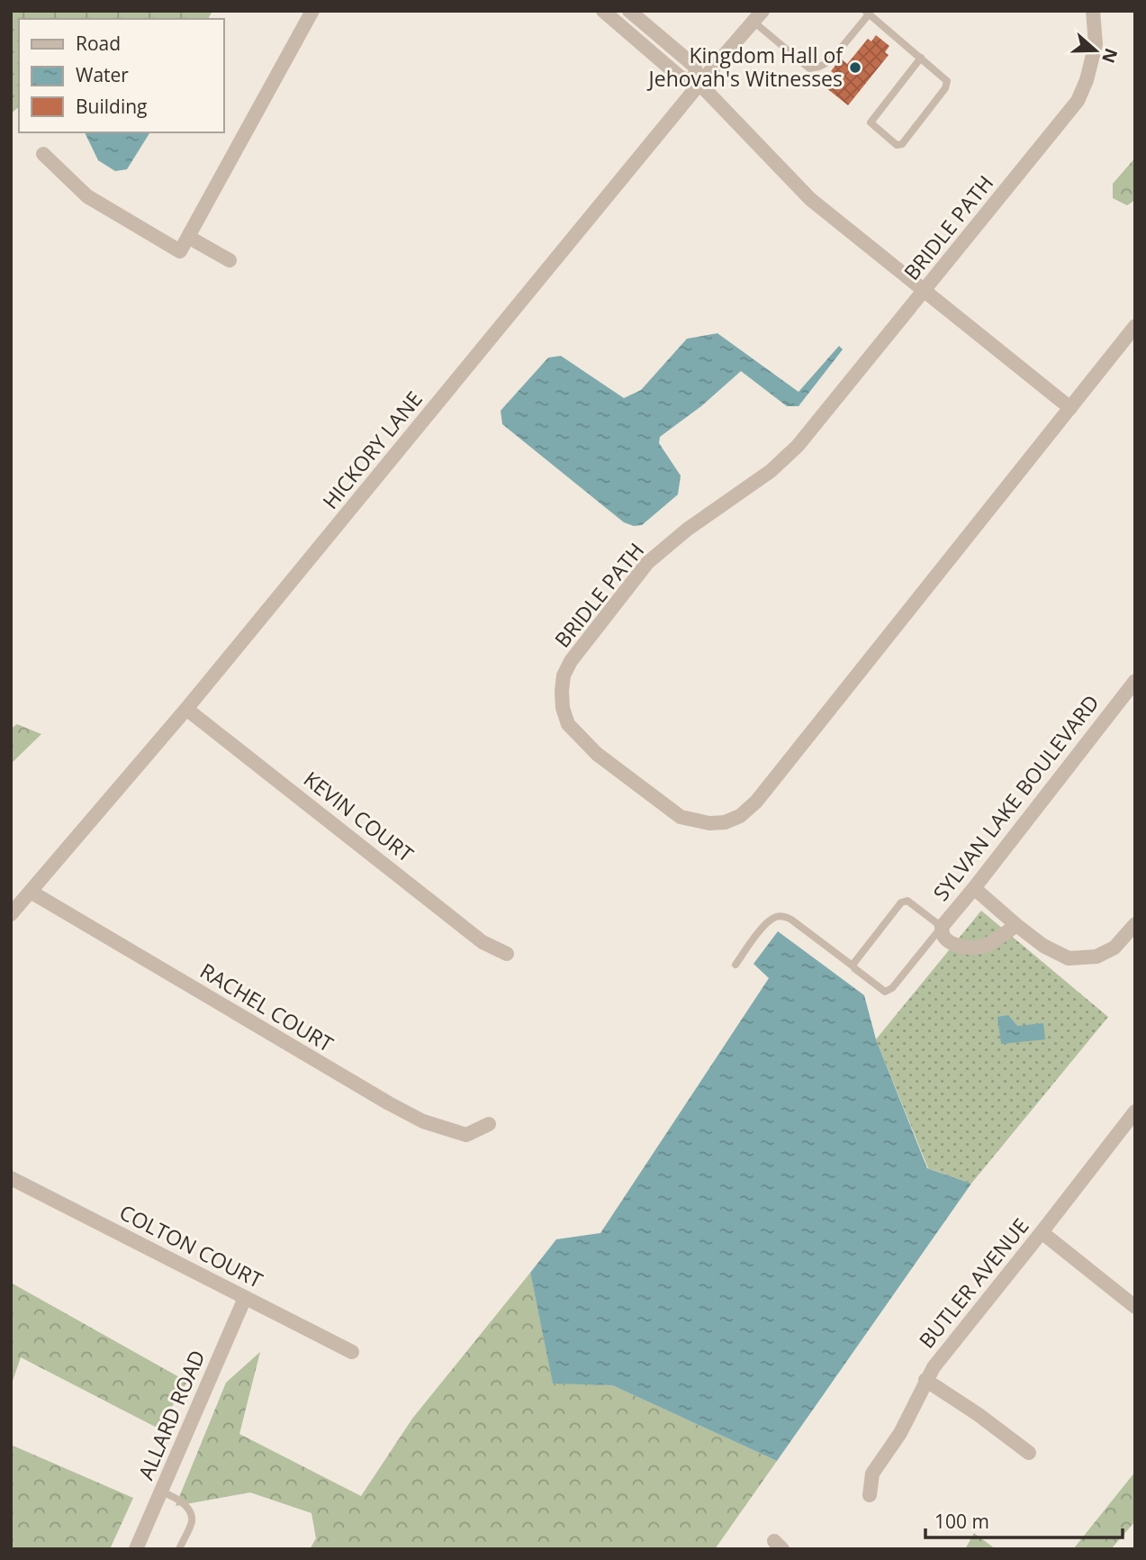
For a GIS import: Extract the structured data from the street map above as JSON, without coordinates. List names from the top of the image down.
{
  "streets": {
    "street": [
      "BRIDLE PATH",
      "HICKORY LANE",
      "SYLVAN LAKE BOULEVARD",
      "KEVIN COURT",
      "RACHEL COURT",
      "COLTON COURT",
      "BUTLER AVENUE",
      "ALLARD ROAD"
    ]
  },
  "crossings": [
    ["HICKORY LANE", "KEVIN COURT"],
    ["HICKORY LANE", "RACHEL COURT"],
    ["COLTON COURT", "ALLARD ROAD"]
  ],
  "places": ["Kingdom Hall of Jehovah's Witnesses"],
  "legend": ["Road", "Water", "Building"],
  "scale_bar": "100 m",
  "north": "right"
}
